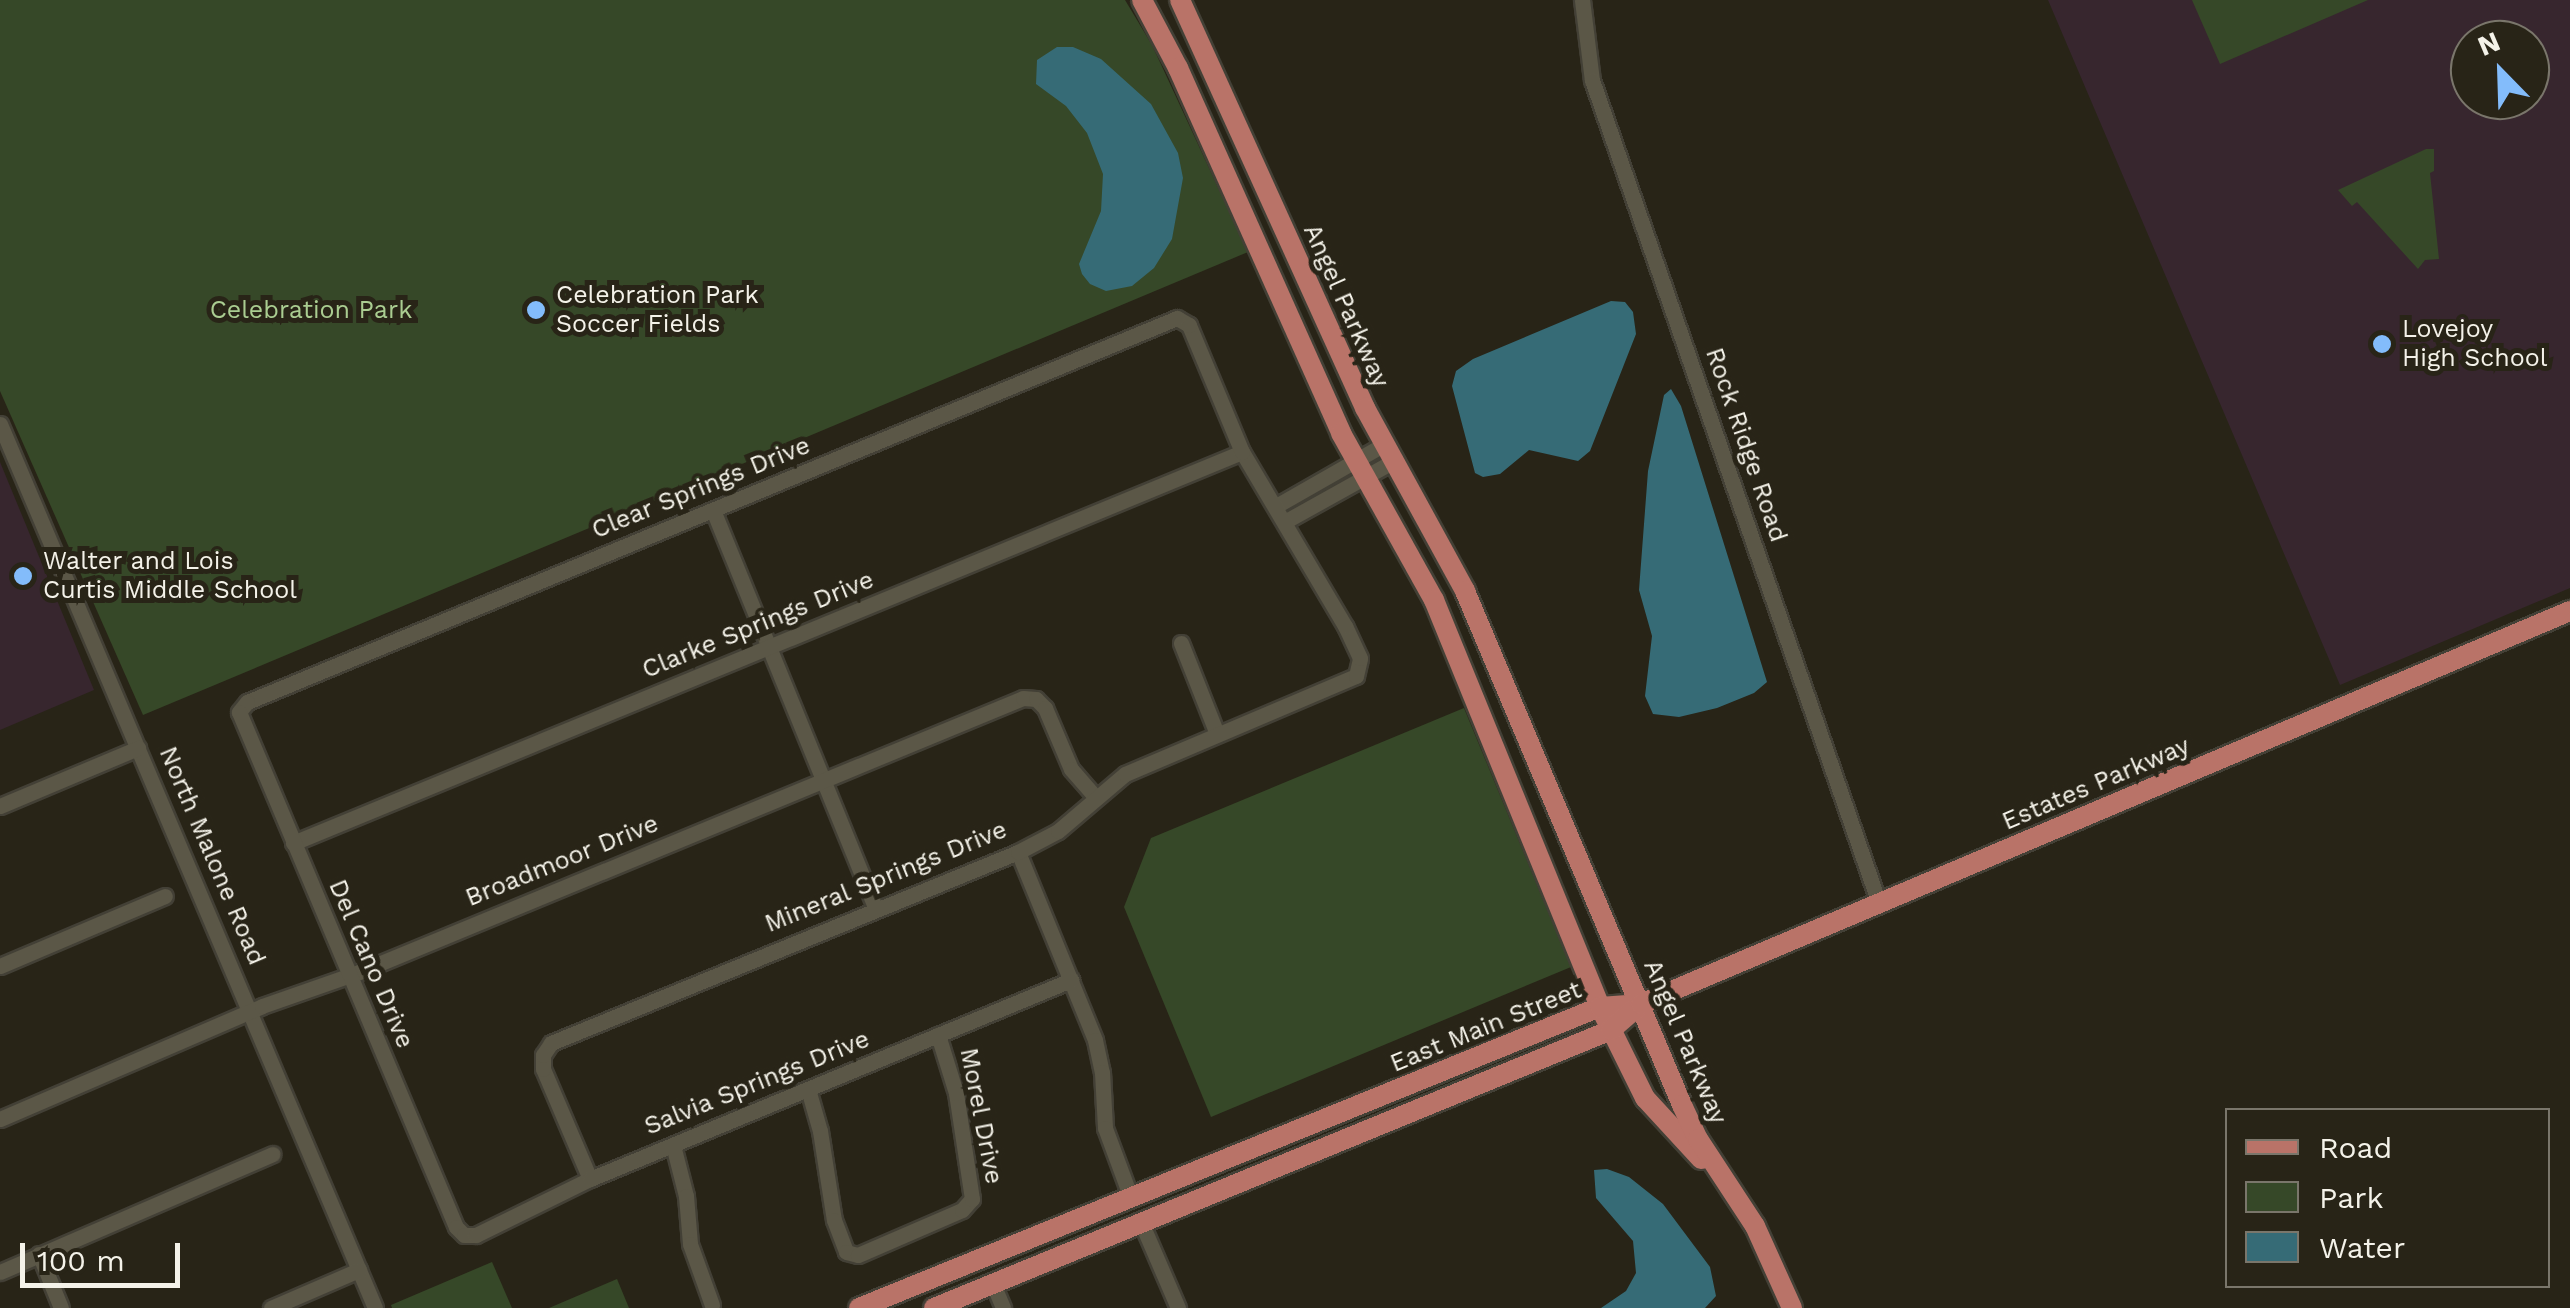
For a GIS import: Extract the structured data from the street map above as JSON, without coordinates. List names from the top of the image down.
{
  "streets": {
    "main road": ["Angel Parkway", "Estates Parkway", "East Main Street"],
    "street": [
      "Rock Ridge Road",
      "Clear Springs Drive",
      "Clarke Springs Drive",
      "North Malone Road",
      "Broadmoor Drive",
      "Mineral Springs Drive",
      "Del Cano Drive",
      "Salvia Springs Drive",
      "Morel Drive"
    ]
  },
  "crossings": [
    ["Angel Parkway", "Estates Parkway"],
    ["Angel Parkway", "East Main Street"],
    ["Rock Ridge Road", "Estates Parkway"],
    ["Clear Springs Drive", "Clarke Springs Drive"],
    ["Clear Springs Drive", "Del Cano Drive"],
    ["Clarke Springs Drive", "Del Cano Drive"],
    ["Estates Parkway", "East Main Street"],
    ["North Malone Road", "Broadmoor Drive"],
    ["Broadmoor Drive", "Mineral Springs Drive"],
    ["Broadmoor Drive", "Del Cano Drive"],
    ["Mineral Springs Drive", "Salvia Springs Drive"],
    ["Del Cano Drive", "Salvia Springs Drive"],
    ["Salvia Springs Drive", "Morel Drive"]
  ],
  "parks": ["Celebration Park"],
  "places": ["Celebration Park Soccer Fields", "Lovejoy High School", "Walter and Lois Curtis Middle School"],
  "legend": ["Road", "Park", "Water"],
  "scale_bar": "100 m",
  "north": "top left"
}
